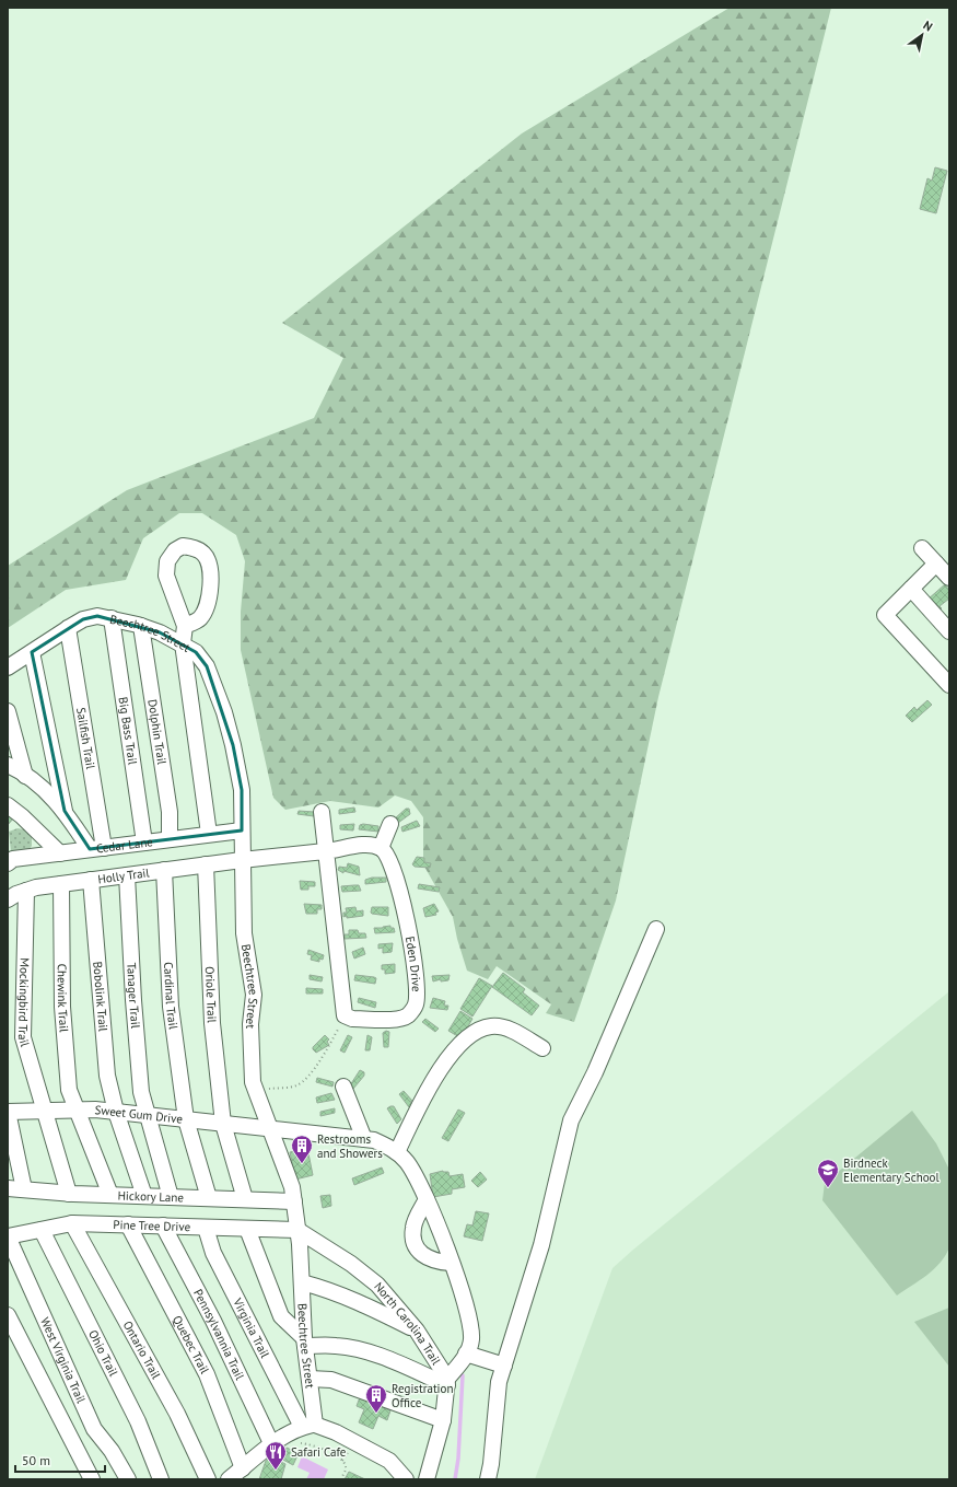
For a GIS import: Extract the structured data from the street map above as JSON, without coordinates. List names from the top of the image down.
{
  "streets": {
    "street": [
      "Beechtree Street",
      "Big Bass Trail",
      "Dolphin Trail",
      "Sailfish Trail",
      "Cedar Lane",
      "Holly Trail",
      "Eden Drive",
      "Oriole Trail",
      "Bobolink Trail",
      "Tanager Trail",
      "Cardinal Trail",
      "Chewink Trail",
      "Mockingbird Trail",
      "Sweet Gum Drive",
      "Hickory Lane",
      "Pine Tree Drive",
      "North Carolina Trail",
      "Virginia Trail",
      "Pennsylvannia Trail",
      "Quebec Trail",
      "Ontario Trail",
      "Ohio Trail",
      "West Virginia Trail"
    ]
  },
  "crossings": [
    ["Beechtree Street", "Big Bass Trail"],
    ["Beechtree Street", "Dolphin Trail"],
    ["Beechtree Street", "Sailfish Trail"],
    ["Beechtree Street", "Cedar Lane"],
    ["Beechtree Street", "Holly Trail"],
    ["Beechtree Street", "Sweet Gum Drive"],
    ["Beechtree Street", "Hickory Lane"],
    ["Beechtree Street", "Pine Tree Drive"],
    ["Beechtree Street", "North Carolina Trail"],
    ["Beechtree Street", "Virginia Trail"],
    ["Big Bass Trail", "Cedar Lane"],
    ["Dolphin Trail", "Cedar Lane"],
    ["Sailfish Trail", "Cedar Lane"],
    ["Holly Trail", "Oriole Trail"],
    ["Holly Trail", "Bobolink Trail"],
    ["Holly Trail", "Tanager Trail"],
    ["Holly Trail", "Cardinal Trail"],
    ["Holly Trail", "Chewink Trail"],
    ["Holly Trail", "Mockingbird Trail"],
    ["Oriole Trail", "Sweet Gum Drive"],
    ["Oriole Trail", "Hickory Lane"],
    ["Bobolink Trail", "Sweet Gum Drive"],
    ["Bobolink Trail", "Hickory Lane"],
    ["Tanager Trail", "Sweet Gum Drive"],
    ["Tanager Trail", "Hickory Lane"],
    ["Cardinal Trail", "Sweet Gum Drive"],
    ["Cardinal Trail", "Hickory Lane"],
    ["Chewink Trail", "Sweet Gum Drive"],
    ["Chewink Trail", "Hickory Lane"],
    ["Mockingbird Trail", "Sweet Gum Drive"],
    ["Mockingbird Trail", "Hickory Lane"],
    ["Pine Tree Drive", "North Carolina Trail"],
    ["Pine Tree Drive", "Virginia Trail"],
    ["Pine Tree Drive", "Pennsylvannia Trail"],
    ["Pine Tree Drive", "Quebec Trail"],
    ["Pine Tree Drive", "Ontario Trail"],
    ["Pine Tree Drive", "Ohio Trail"],
    ["Pine Tree Drive", "West Virginia Trail"]
  ],
  "places": {
    "building": ["Restrooms and Showers", "Registration Office"],
    "school or university": ["Birdneck Elementary School"],
    "restaurant": ["Safari Cafe"]
  },
  "scale_bar": "50 m",
  "north": "top right"
}
